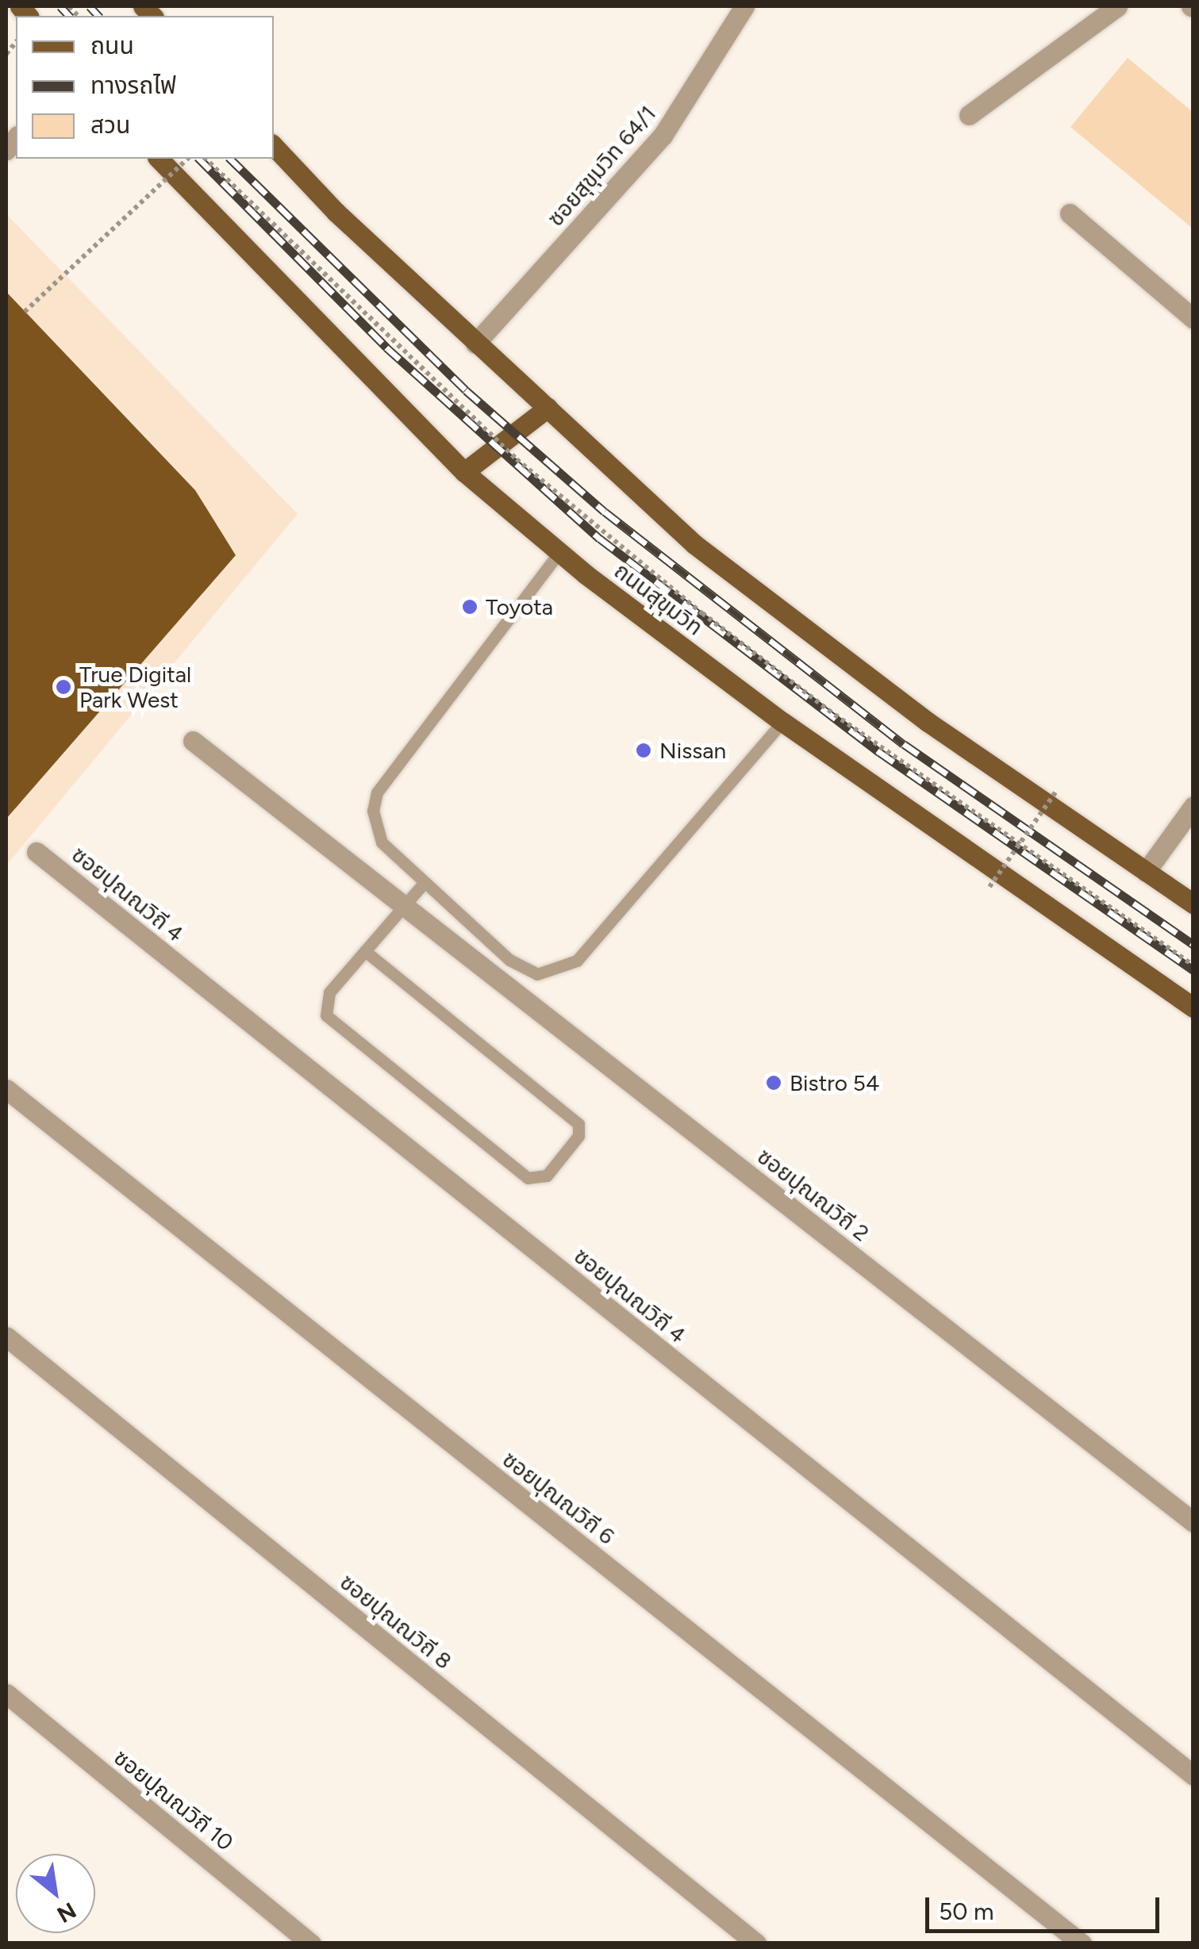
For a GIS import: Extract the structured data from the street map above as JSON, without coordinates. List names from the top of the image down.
{
  "streets": {
    "main road": ["ถนนสุขุมวิท"],
    "street": [
      "ซอยสุขุมวิท 64/1",
      "ซอยปุณณวิถี 4",
      "ซอยปุณณวิถี 2",
      "ซอยปุณณวิถี 6",
      "ซอยปุณณวิถี 8",
      "ซอยปุณณวิถี 10"
    ]
  },
  "places": [
    "Toyota",
    "True Digital Park West",
    "Nissan",
    "Bistro 54"
  ],
  "legend": ["ถนน", "ทางรถไฟ", "สวน"],
  "scale_bar": "50 m",
  "north": "bottom right"
}
